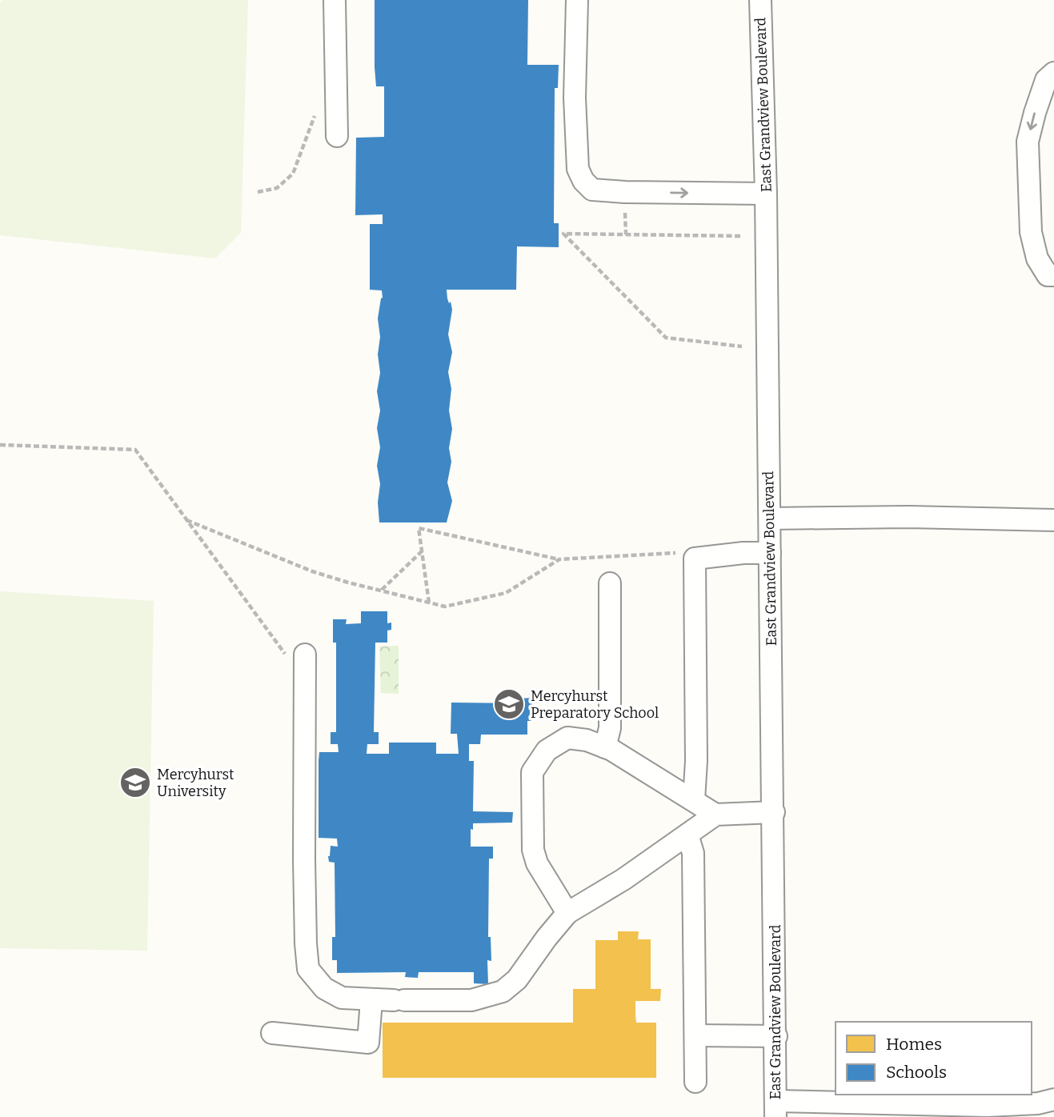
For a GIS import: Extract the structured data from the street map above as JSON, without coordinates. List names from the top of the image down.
{
  "streets": {
    "street": ["East Grandview Boulevard"]
  },
  "places": {
    "school or university": ["Mercyhurst Preparatory School", "Mercyhurst University"]
  },
  "legend": ["Homes", "Schools"]
}
